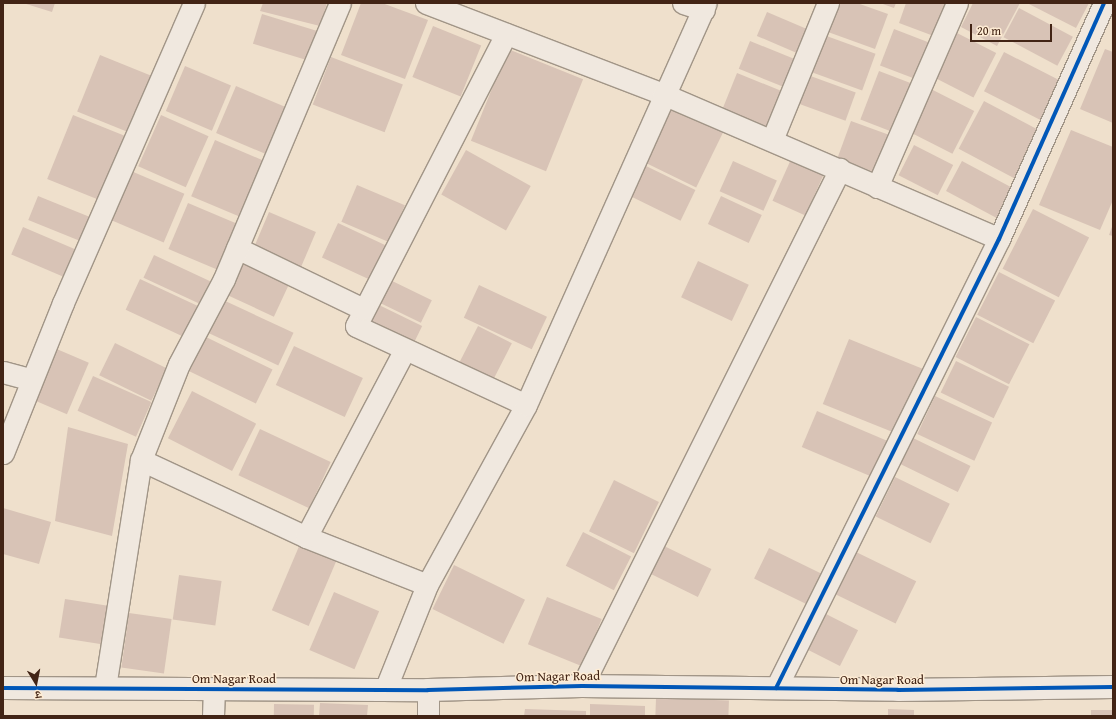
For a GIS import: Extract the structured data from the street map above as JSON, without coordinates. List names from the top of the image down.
{
  "streets": {
    "street": ["Om Nagar Road"]
  },
  "scale_bar": "20 m",
  "north": "bottom"
}
